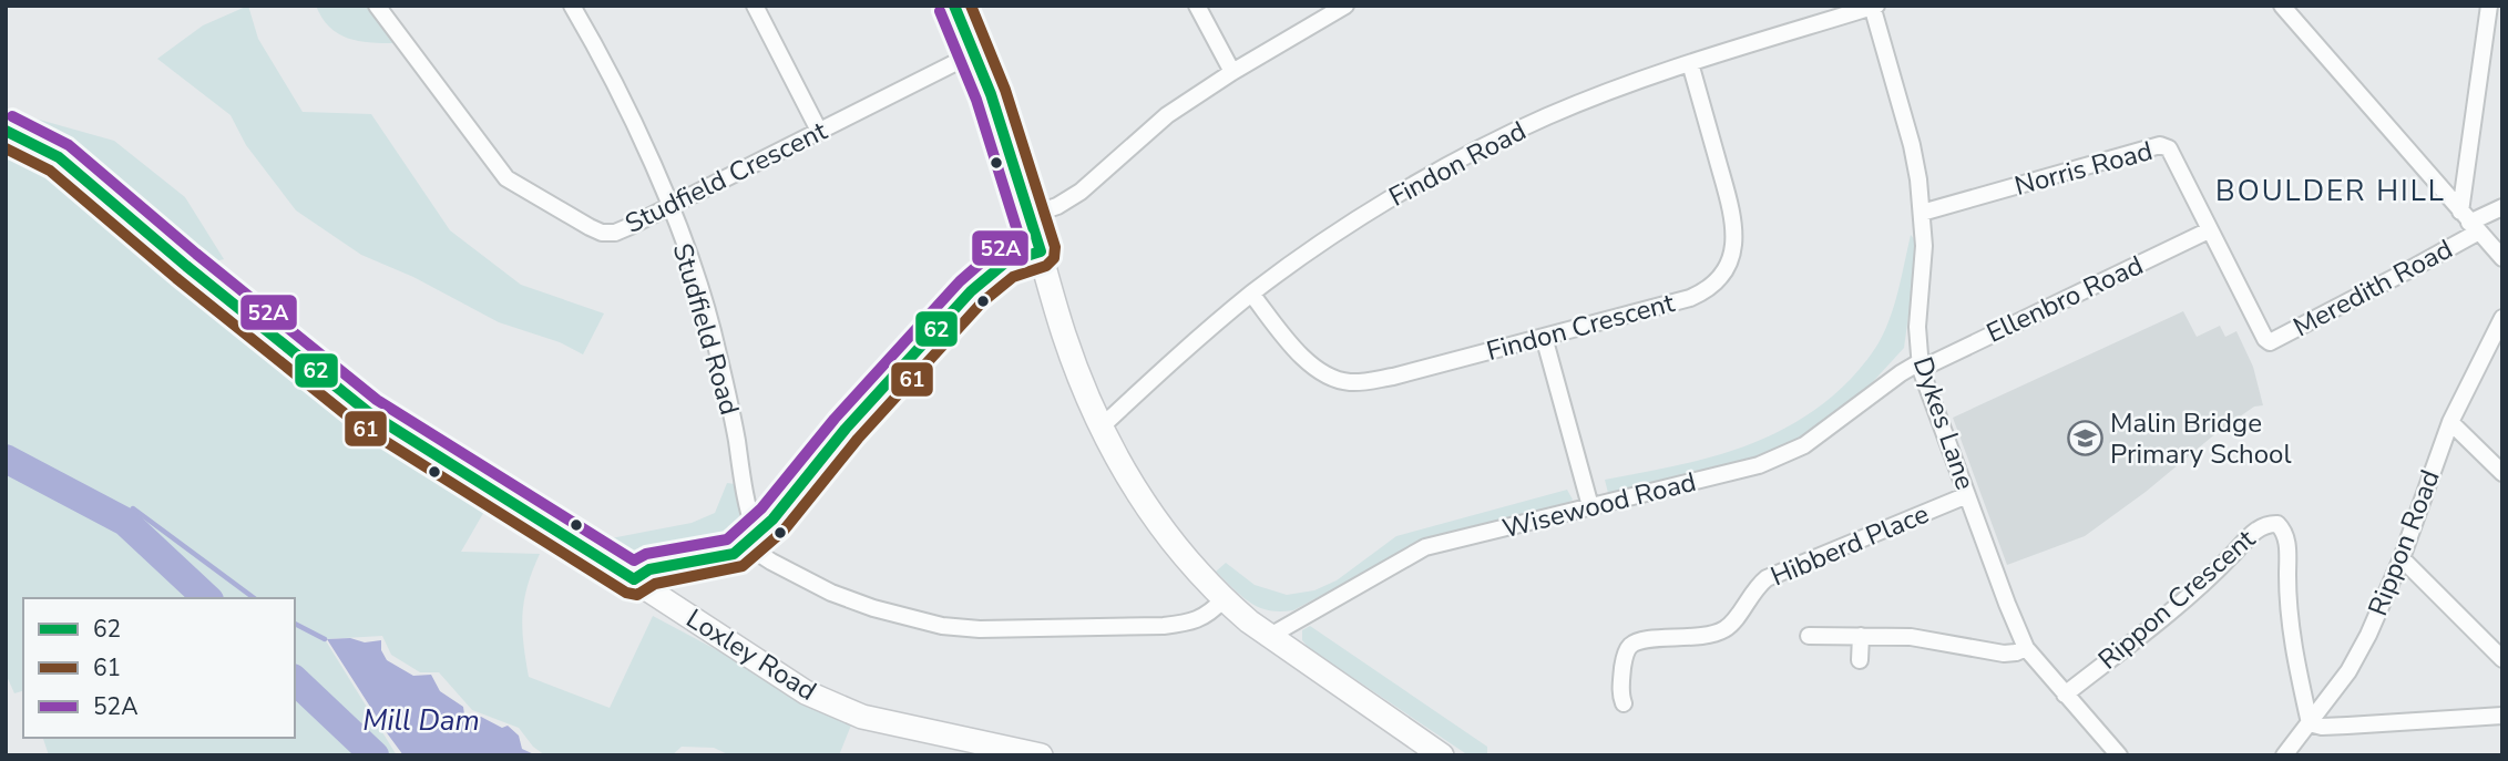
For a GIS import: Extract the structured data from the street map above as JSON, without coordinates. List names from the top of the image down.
{
  "streets": {
    "main road": ["Loxley Road"],
    "street": [
      "Findon Road",
      "Norris Road",
      "Studfield Crescent",
      "Meredith Road",
      "Ellenbro Road",
      "Findon Crescent",
      "Studfield Road",
      "Dykes Lane",
      "Wisewood Road",
      "Rippon Road",
      "Hibberd Place",
      "Rippon Crescent"
    ]
  },
  "crossings": [
    ["Findon Road", "Findon Crescent"],
    ["Findon Road", "Dykes Lane"],
    ["Norris Road", "Meredith Road"],
    ["Norris Road", "Ellenbro Road"],
    ["Norris Road", "Dykes Lane"],
    ["Studfield Crescent", "Studfield Road"],
    ["Ellenbro Road", "Dykes Lane"],
    ["Ellenbro Road", "Wisewood Road"],
    ["Dykes Lane", "Wisewood Road"],
    ["Dykes Lane", "Hibberd Place"],
    ["Dykes Lane", "Rippon Crescent"],
    ["Rippon Road", "Rippon Crescent"]
  ],
  "districts": ["BOULDER HILL"],
  "water": ["Mill Dam"],
  "places": {
    "school or university": ["Malin Bridge Primary School"]
  },
  "lines": ["transit line 62", "transit line 61", "transit line 52A"],
  "legend": ["62", "61", "52A"]
}
